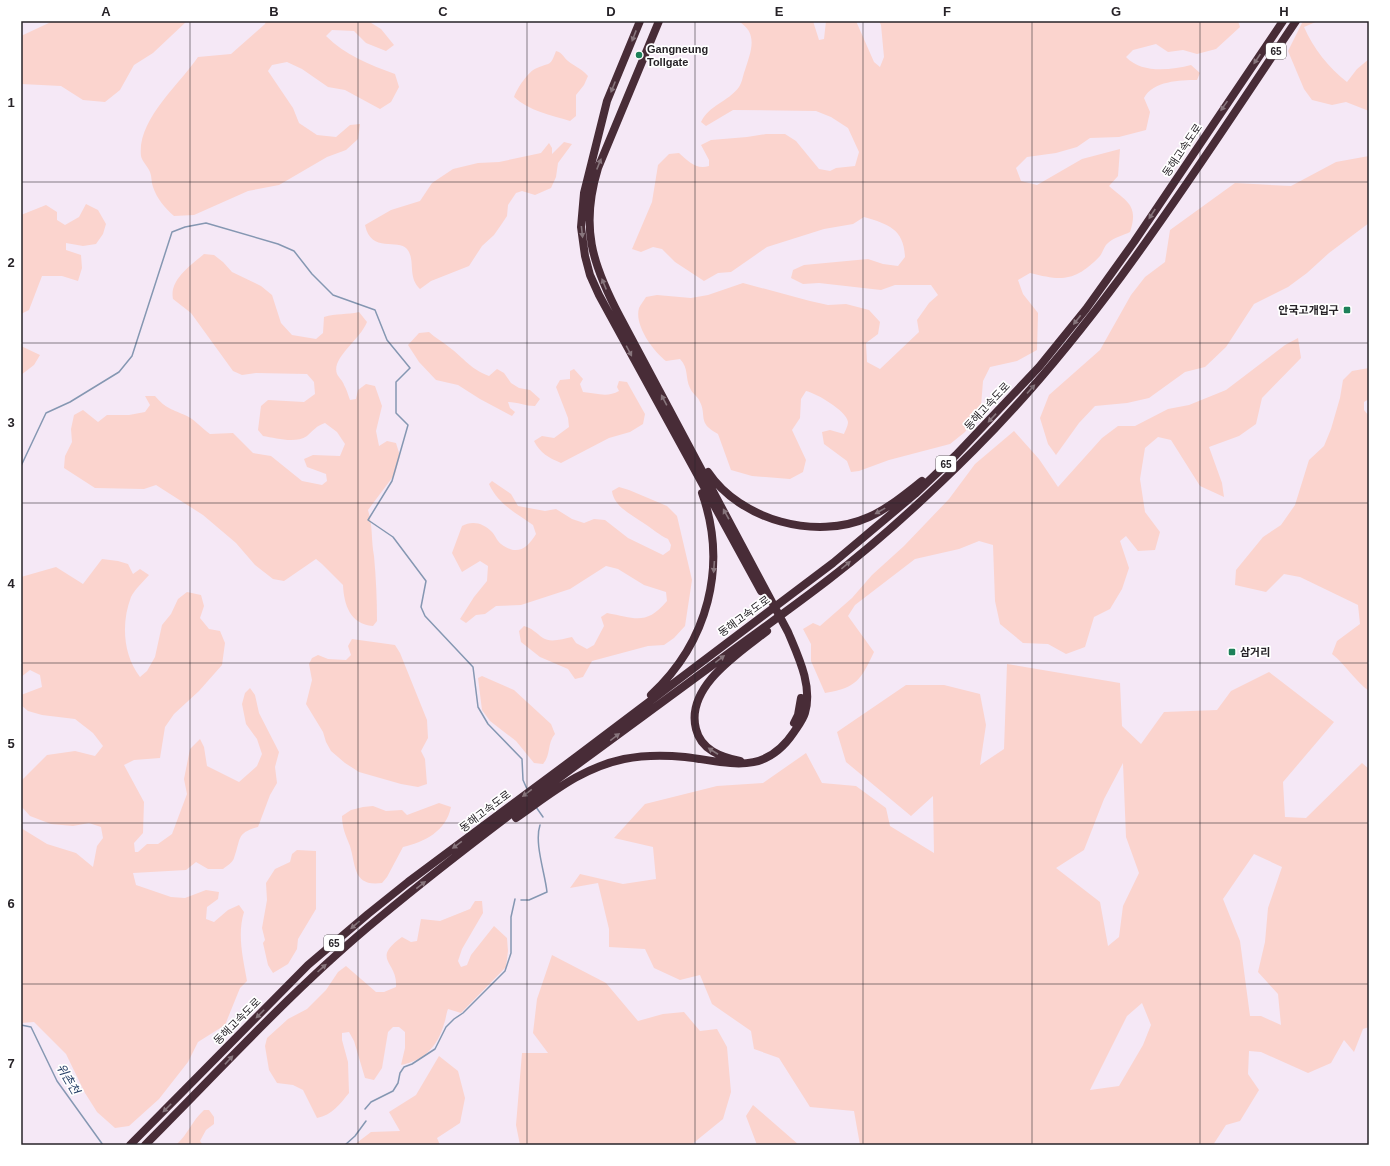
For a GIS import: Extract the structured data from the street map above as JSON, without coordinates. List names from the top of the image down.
{
  "streets": {
    "highway": ["65", "동해고속도로"]
  },
  "water": ["위촌천"],
  "places": {
    "other": ["Gangneung Tollgate"],
    "transit": ["안국고개입구", "삼거리"]
  },
  "grid": {
    "columns": [
      "A",
      "B",
      "C",
      "D",
      "E",
      "F",
      "G",
      "H"
    ],
    "rows": [
      "1",
      "2",
      "3",
      "4",
      "5",
      "6",
      "7"
    ]
  }
}
